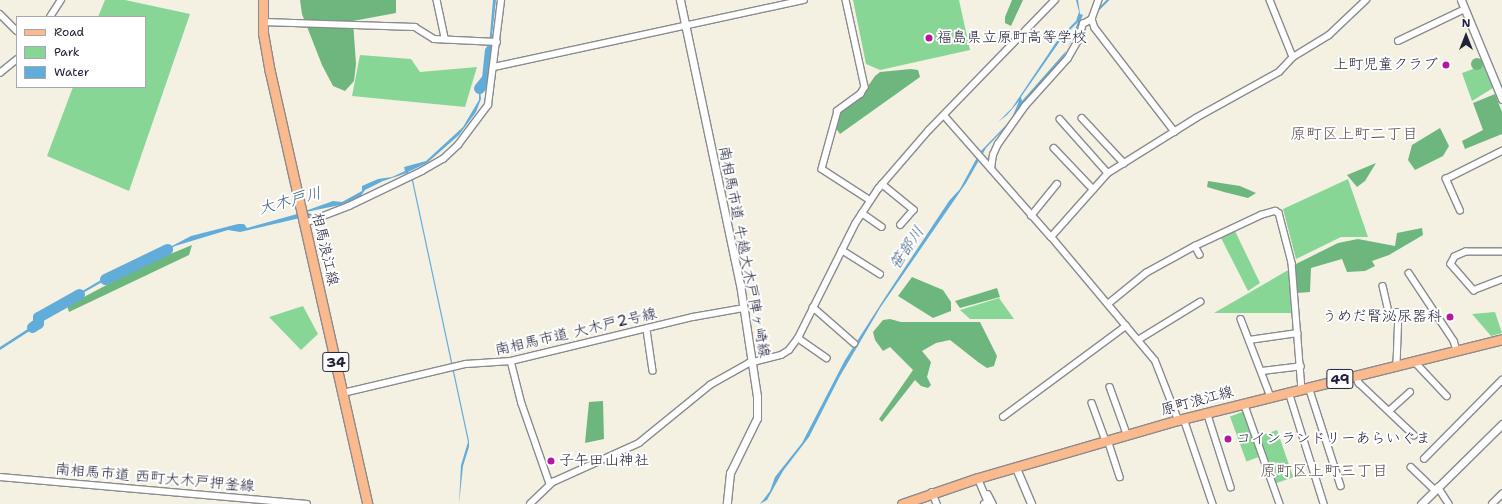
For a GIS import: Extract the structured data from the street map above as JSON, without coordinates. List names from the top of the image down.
{
  "streets": {
    "main road": [
      "相馬浪江線",
      "34",
      "49",
      "原町浪江線"
    ],
    "street": ["南相馬市道 牛越大木戸陣ヶ崎線", "南相馬市道 大木戸2号線", "南相馬市道 西町大木戸押釜線"]
  },
  "crossings": [
    ["相馬浪江線", "南相馬市道 大木戸2号線"],
    ["南相馬市道 牛越大木戸陣ヶ崎線", "南相馬市道 大木戸2号線"]
  ],
  "districts": ["原町区上町二丁目", "原町区上町三丁目"],
  "water": ["大木戸川", "笹部川"],
  "places": [
    "福島県立原町高等学校",
    "上町児童クラブ",
    "うめだ腎泌尿器科",
    "コインランドリーあらいぐま",
    "子午田山神社"
  ],
  "legend": ["Road", "Park", "Water"],
  "north": "top"
}
